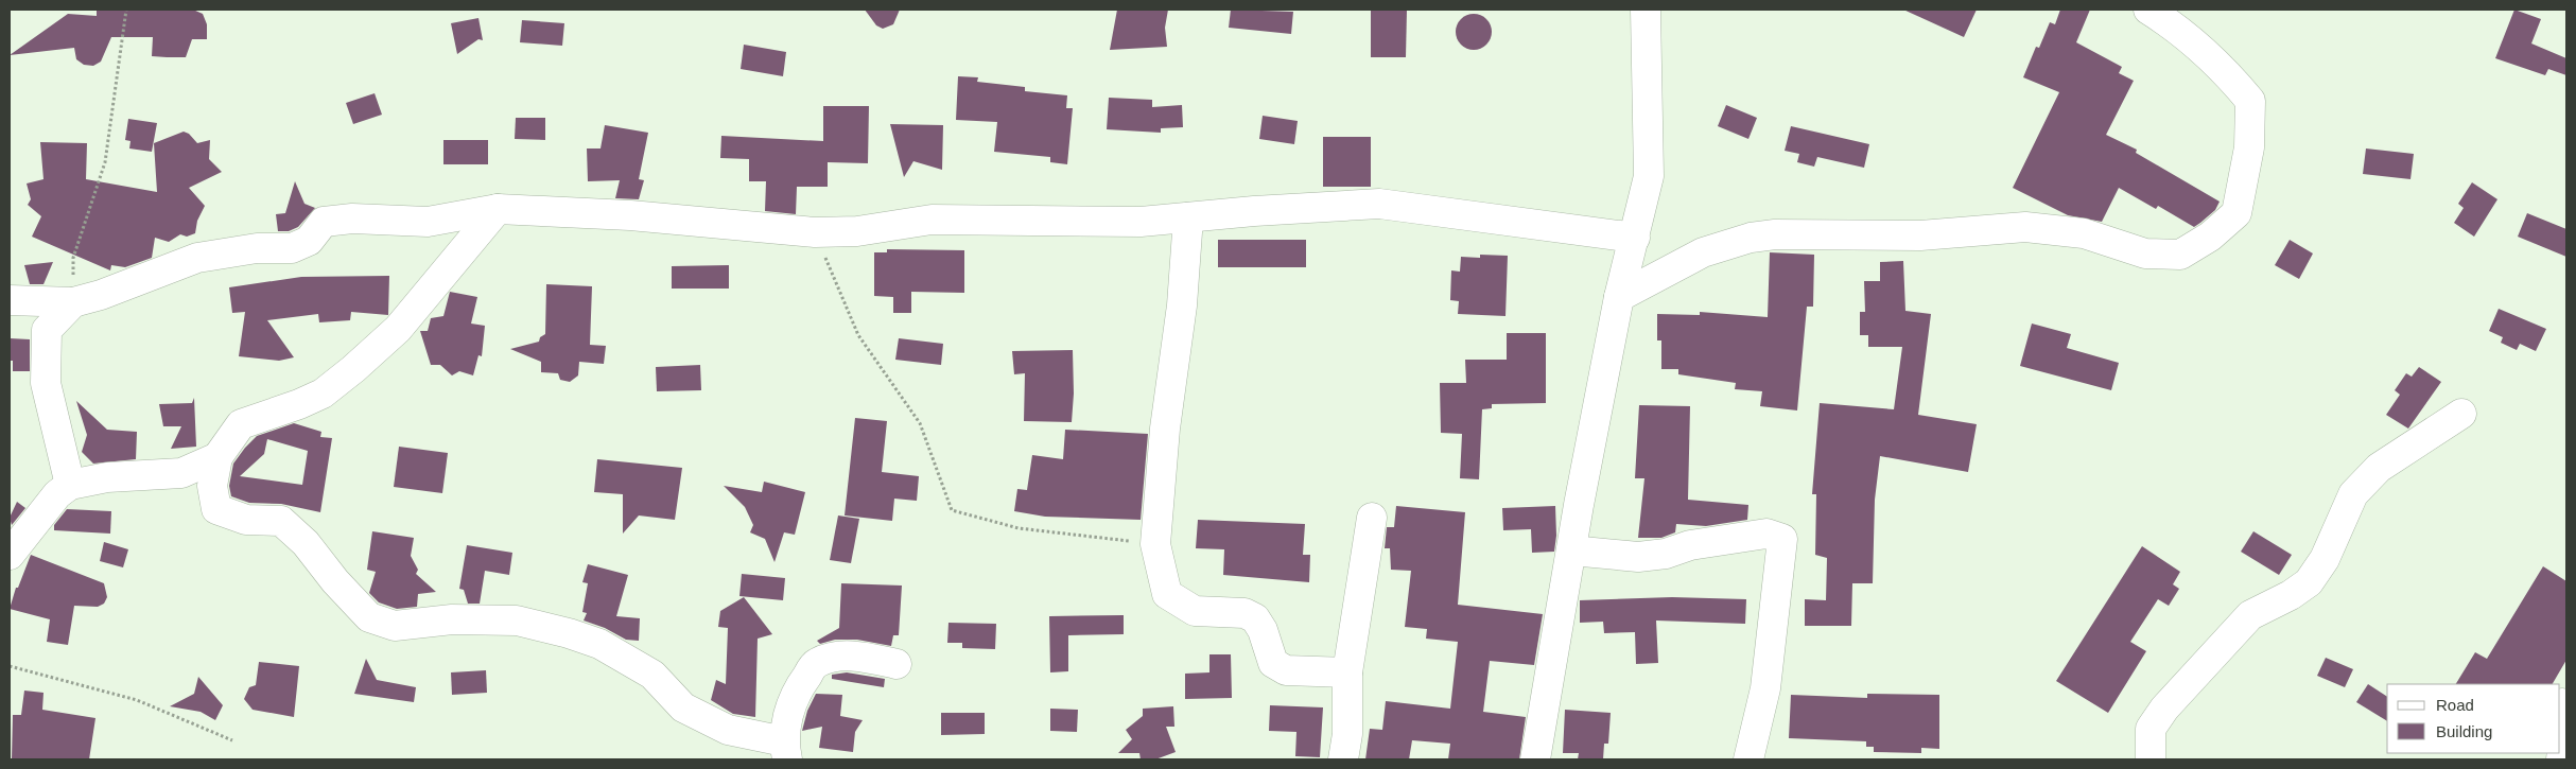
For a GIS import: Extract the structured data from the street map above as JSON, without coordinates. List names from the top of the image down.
{
  "legend": ["Road", "Building"]
}
